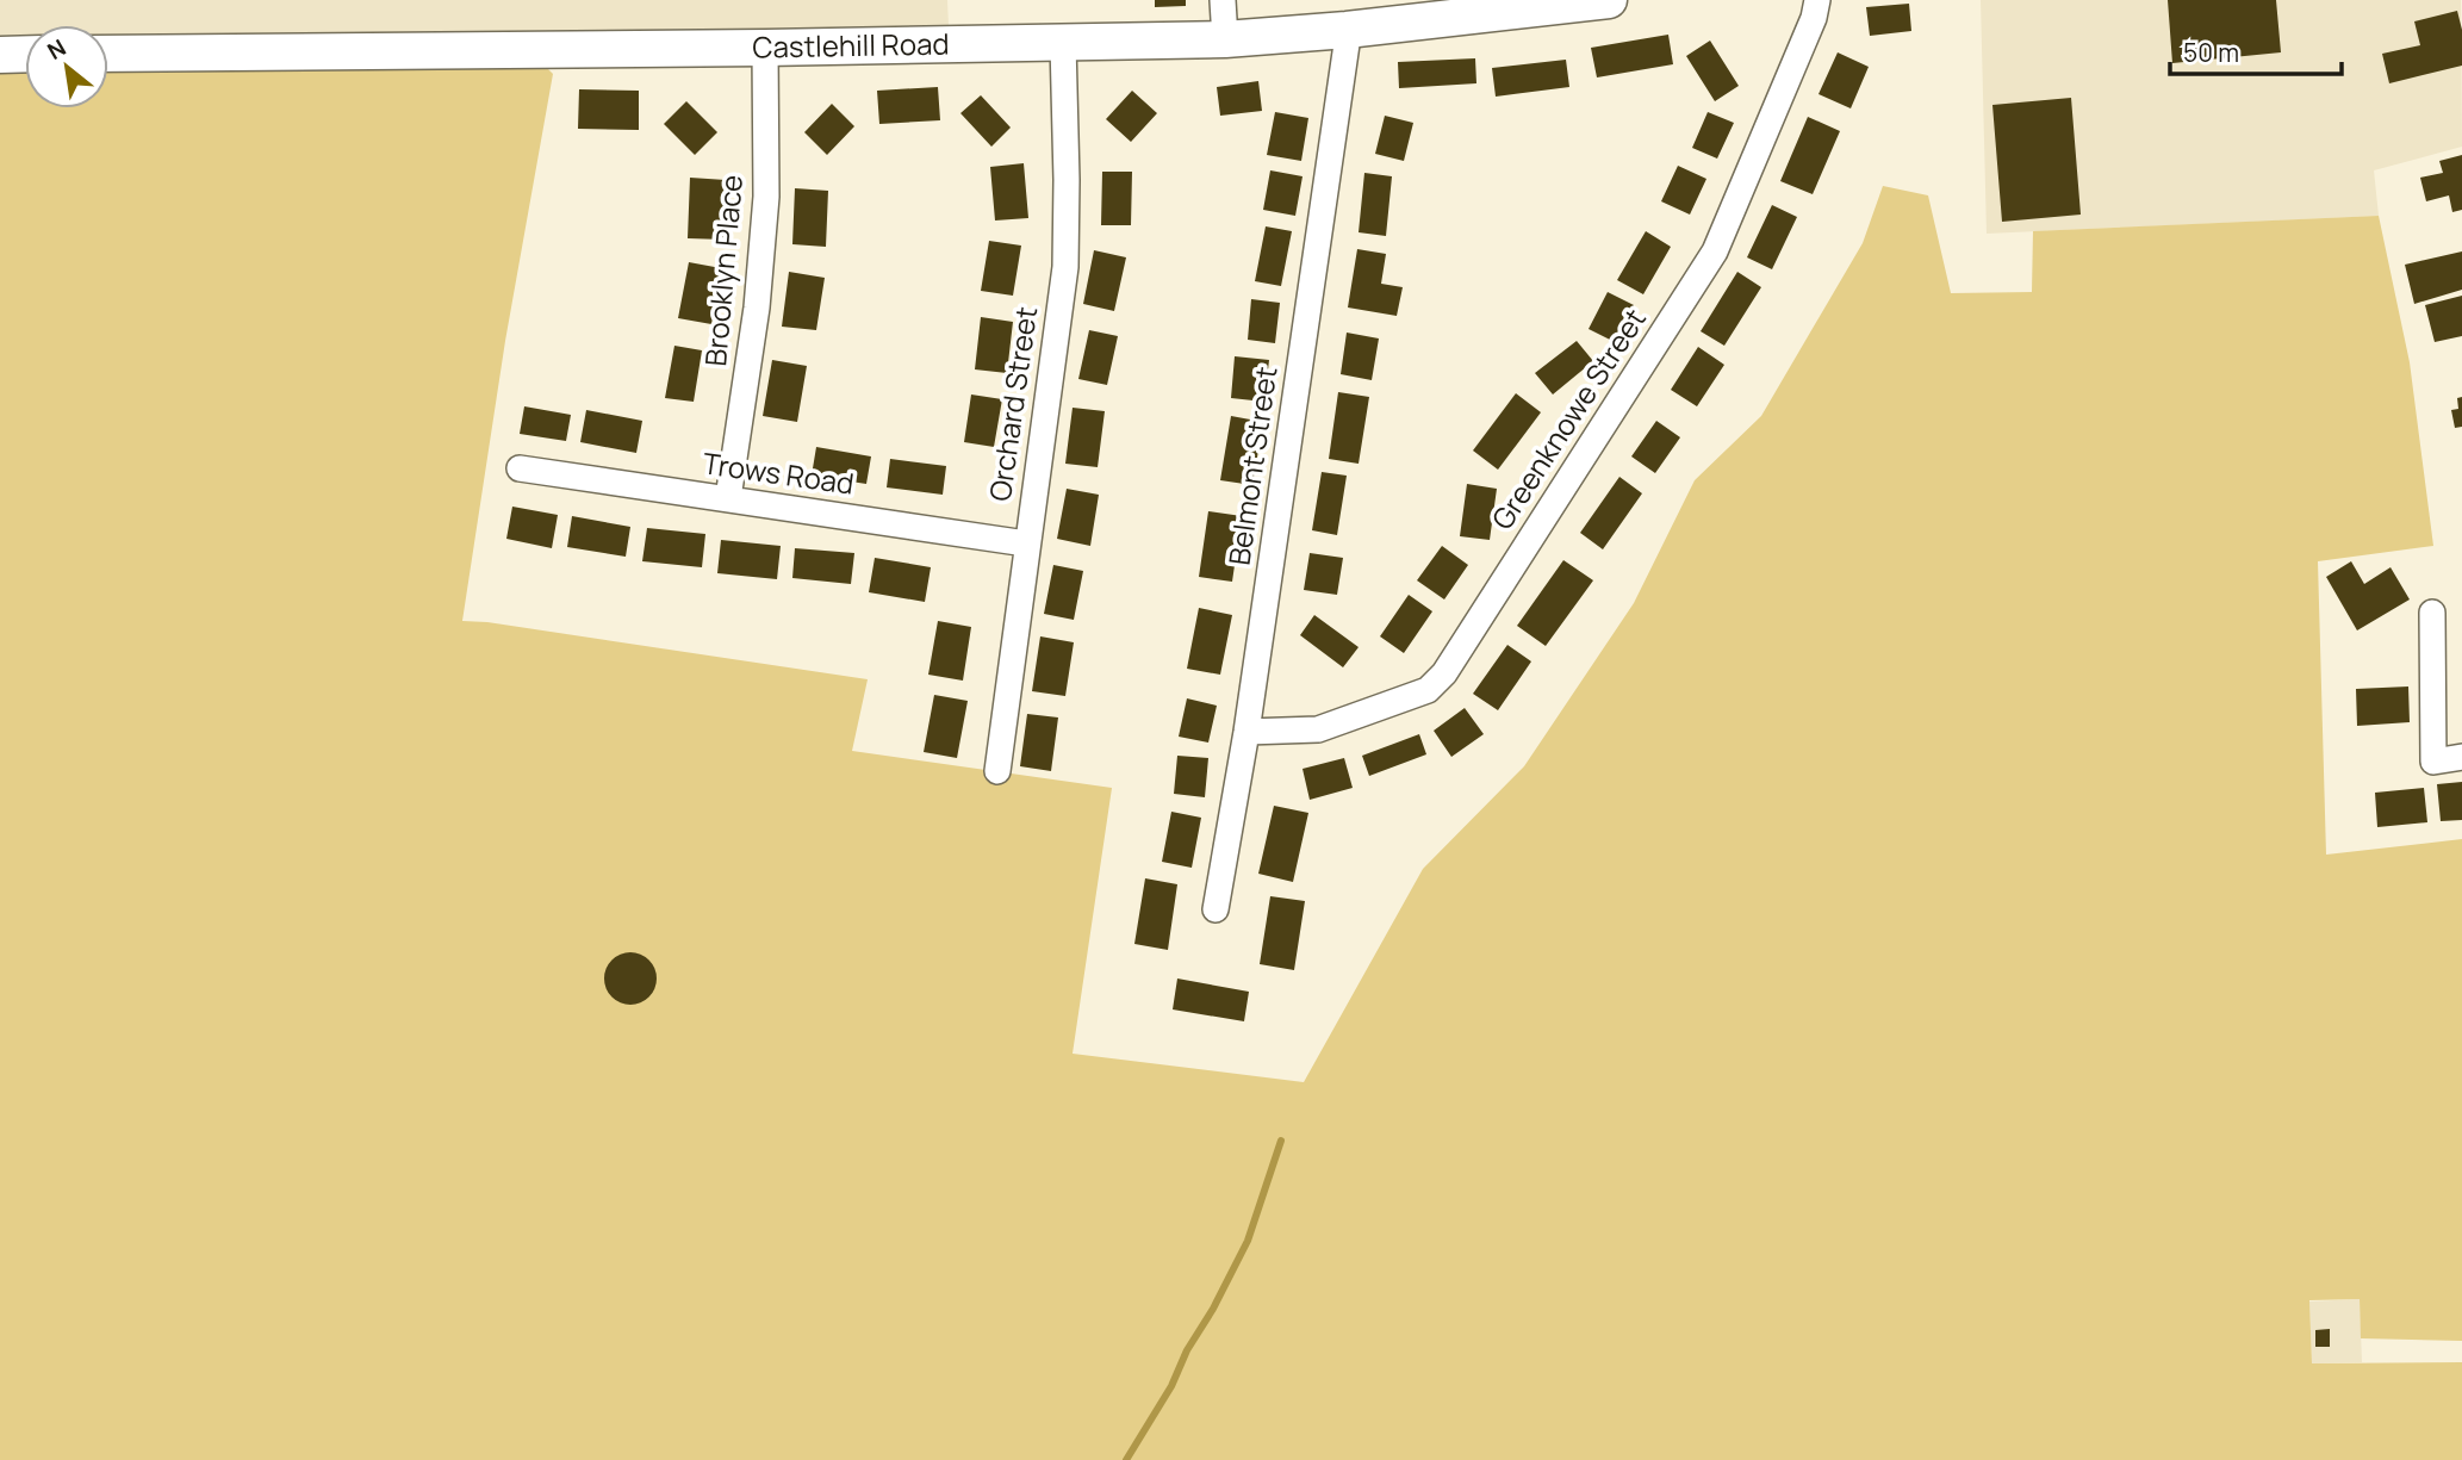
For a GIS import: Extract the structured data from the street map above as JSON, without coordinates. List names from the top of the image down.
{
  "streets": {
    "main road": ["Castlehill Road"],
    "street": [
      "Brooklyn Place",
      "Orchard Street",
      "Greenknowe Street",
      "Belmont Street",
      "Trows Road"
    ]
  },
  "crossings": [
    ["Castlehill Road", "Brooklyn Place"],
    ["Castlehill Road", "Orchard Street"],
    ["Castlehill Road", "Belmont Street"],
    ["Brooklyn Place", "Trows Road"],
    ["Orchard Street", "Trows Road"],
    ["Greenknowe Street", "Belmont Street"]
  ],
  "scale_bar": "50 m",
  "north": "top left"
}
